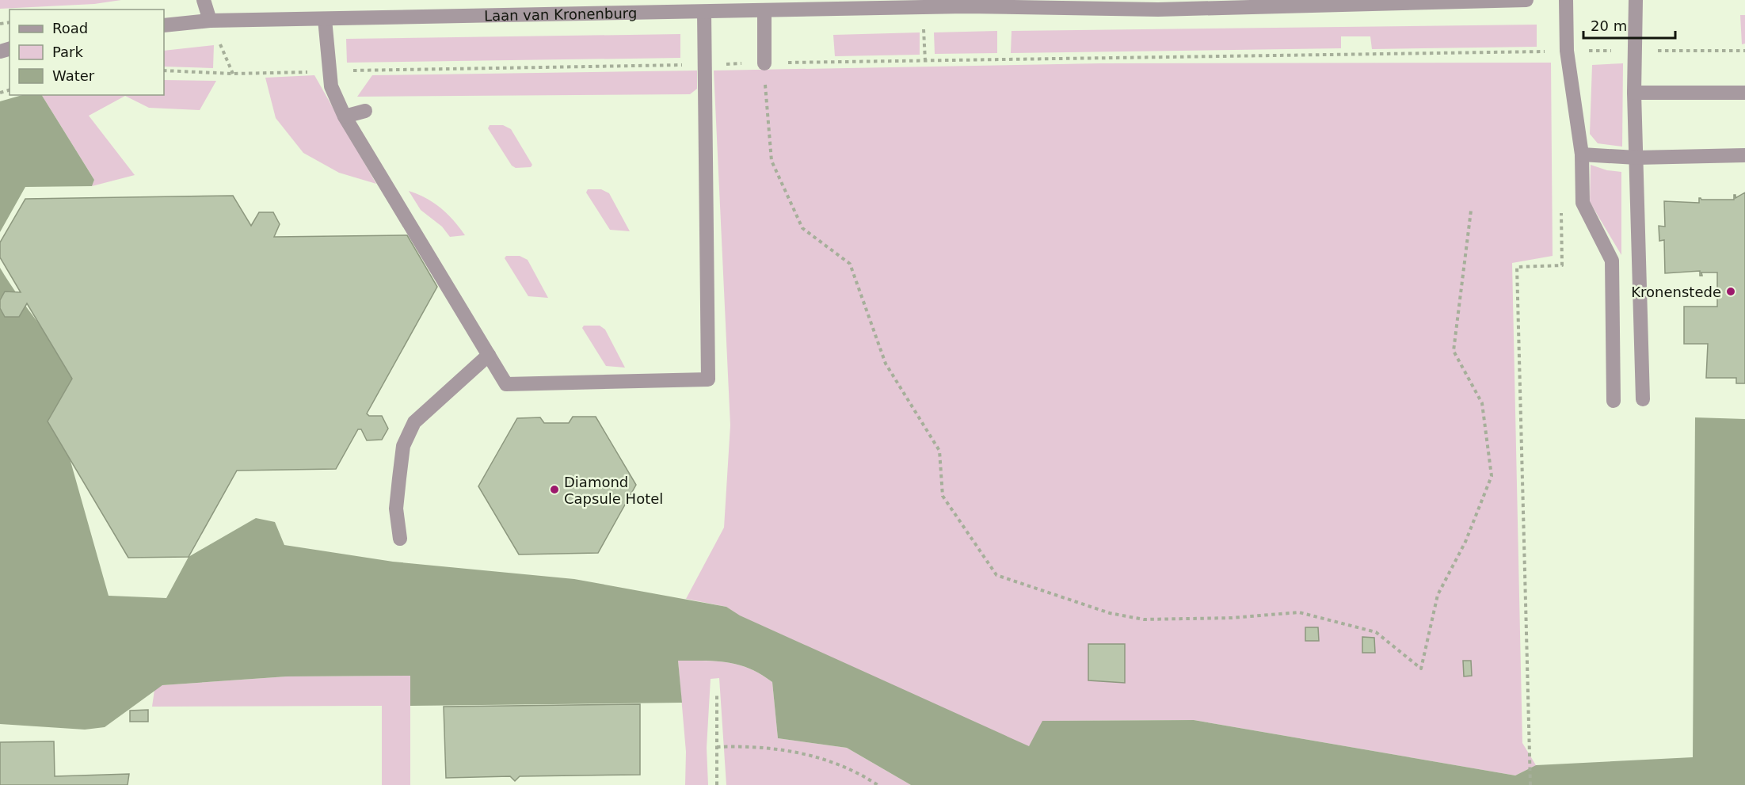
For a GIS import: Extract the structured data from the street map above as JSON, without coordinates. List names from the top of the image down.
{
  "streets": {
    "street": ["Laan van Kronenburg"]
  },
  "places": ["Kronenstede", "Diamond Capsule Hotel"],
  "legend": ["Road", "Park", "Water"],
  "scale_bar": "20 m"
}
